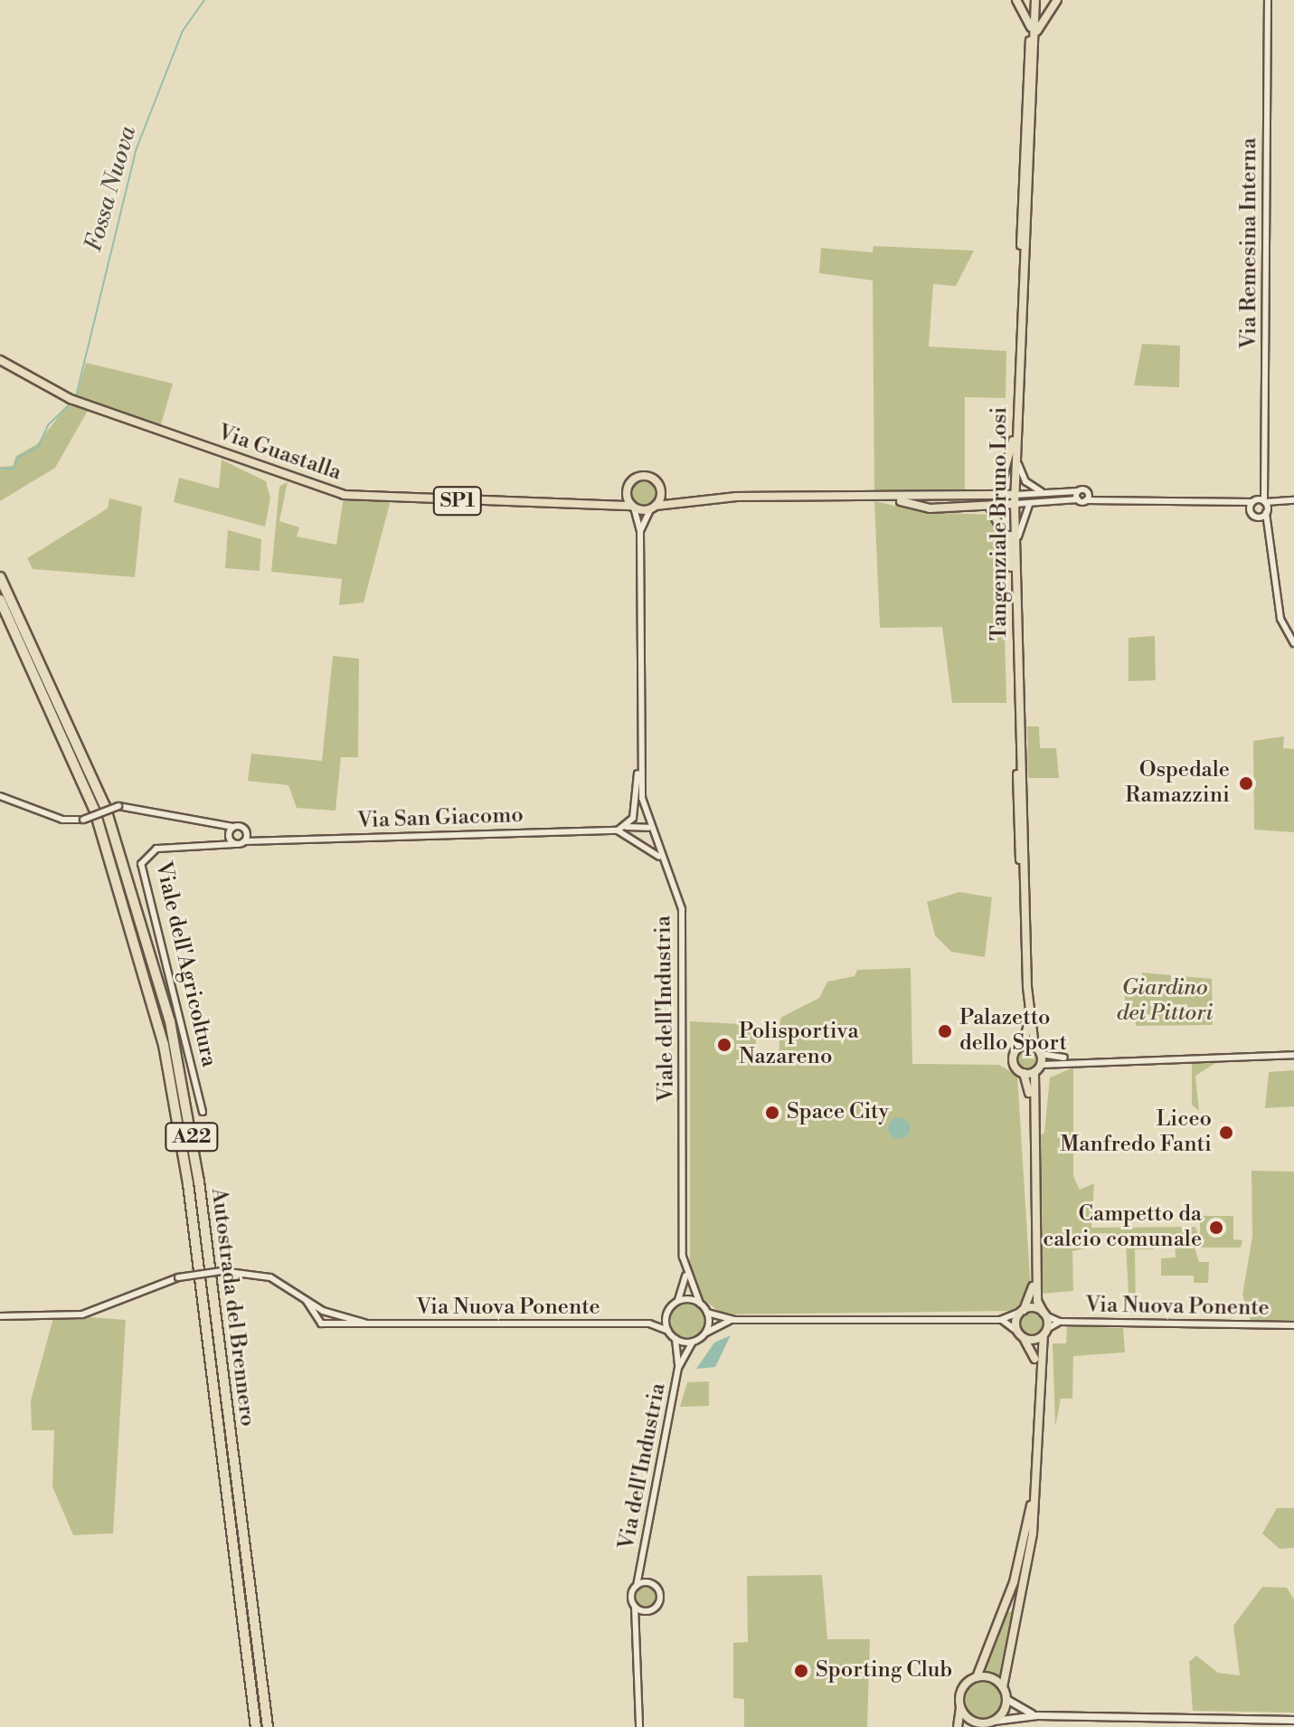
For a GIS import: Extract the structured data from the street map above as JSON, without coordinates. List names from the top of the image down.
{
  "streets": {
    "highway": ["A22", "Autostrada del Brennero"],
    "main road": ["Via Guastalla", "SP1", "Tangenziale Bruno Losi"],
    "street": [
      "Via Remesina Interna",
      "Via San Giacomo",
      "Viale dell'Agricoltura",
      "Viale dell'Industria",
      "Via Nuova Ponente",
      "Via dell'Industria"
    ]
  },
  "crossings": [
    ["Via Guastalla", "Viale dell'Industria"],
    ["Via San Giacomo", "Viale dell'Agricoltura"],
    ["Via San Giacomo", "Viale dell'Industria"],
    ["Viale dell'Industria", "Via Nuova Ponente"],
    ["Viale dell'Industria", "Via dell'Industria"],
    ["Via Nuova Ponente", "Via dell'Industria"]
  ],
  "water": ["Fossa Nuova"],
  "parks": ["Giardino dei Pittori"],
  "places": [
    "Ospedale Ramazzini",
    "Palazetto dello Sport",
    "Polisportiva Nazareno",
    "Space City",
    "Liceo Manfredo Fanti",
    "Campetto da calcio comunale",
    "Sporting Club"
  ]
}
